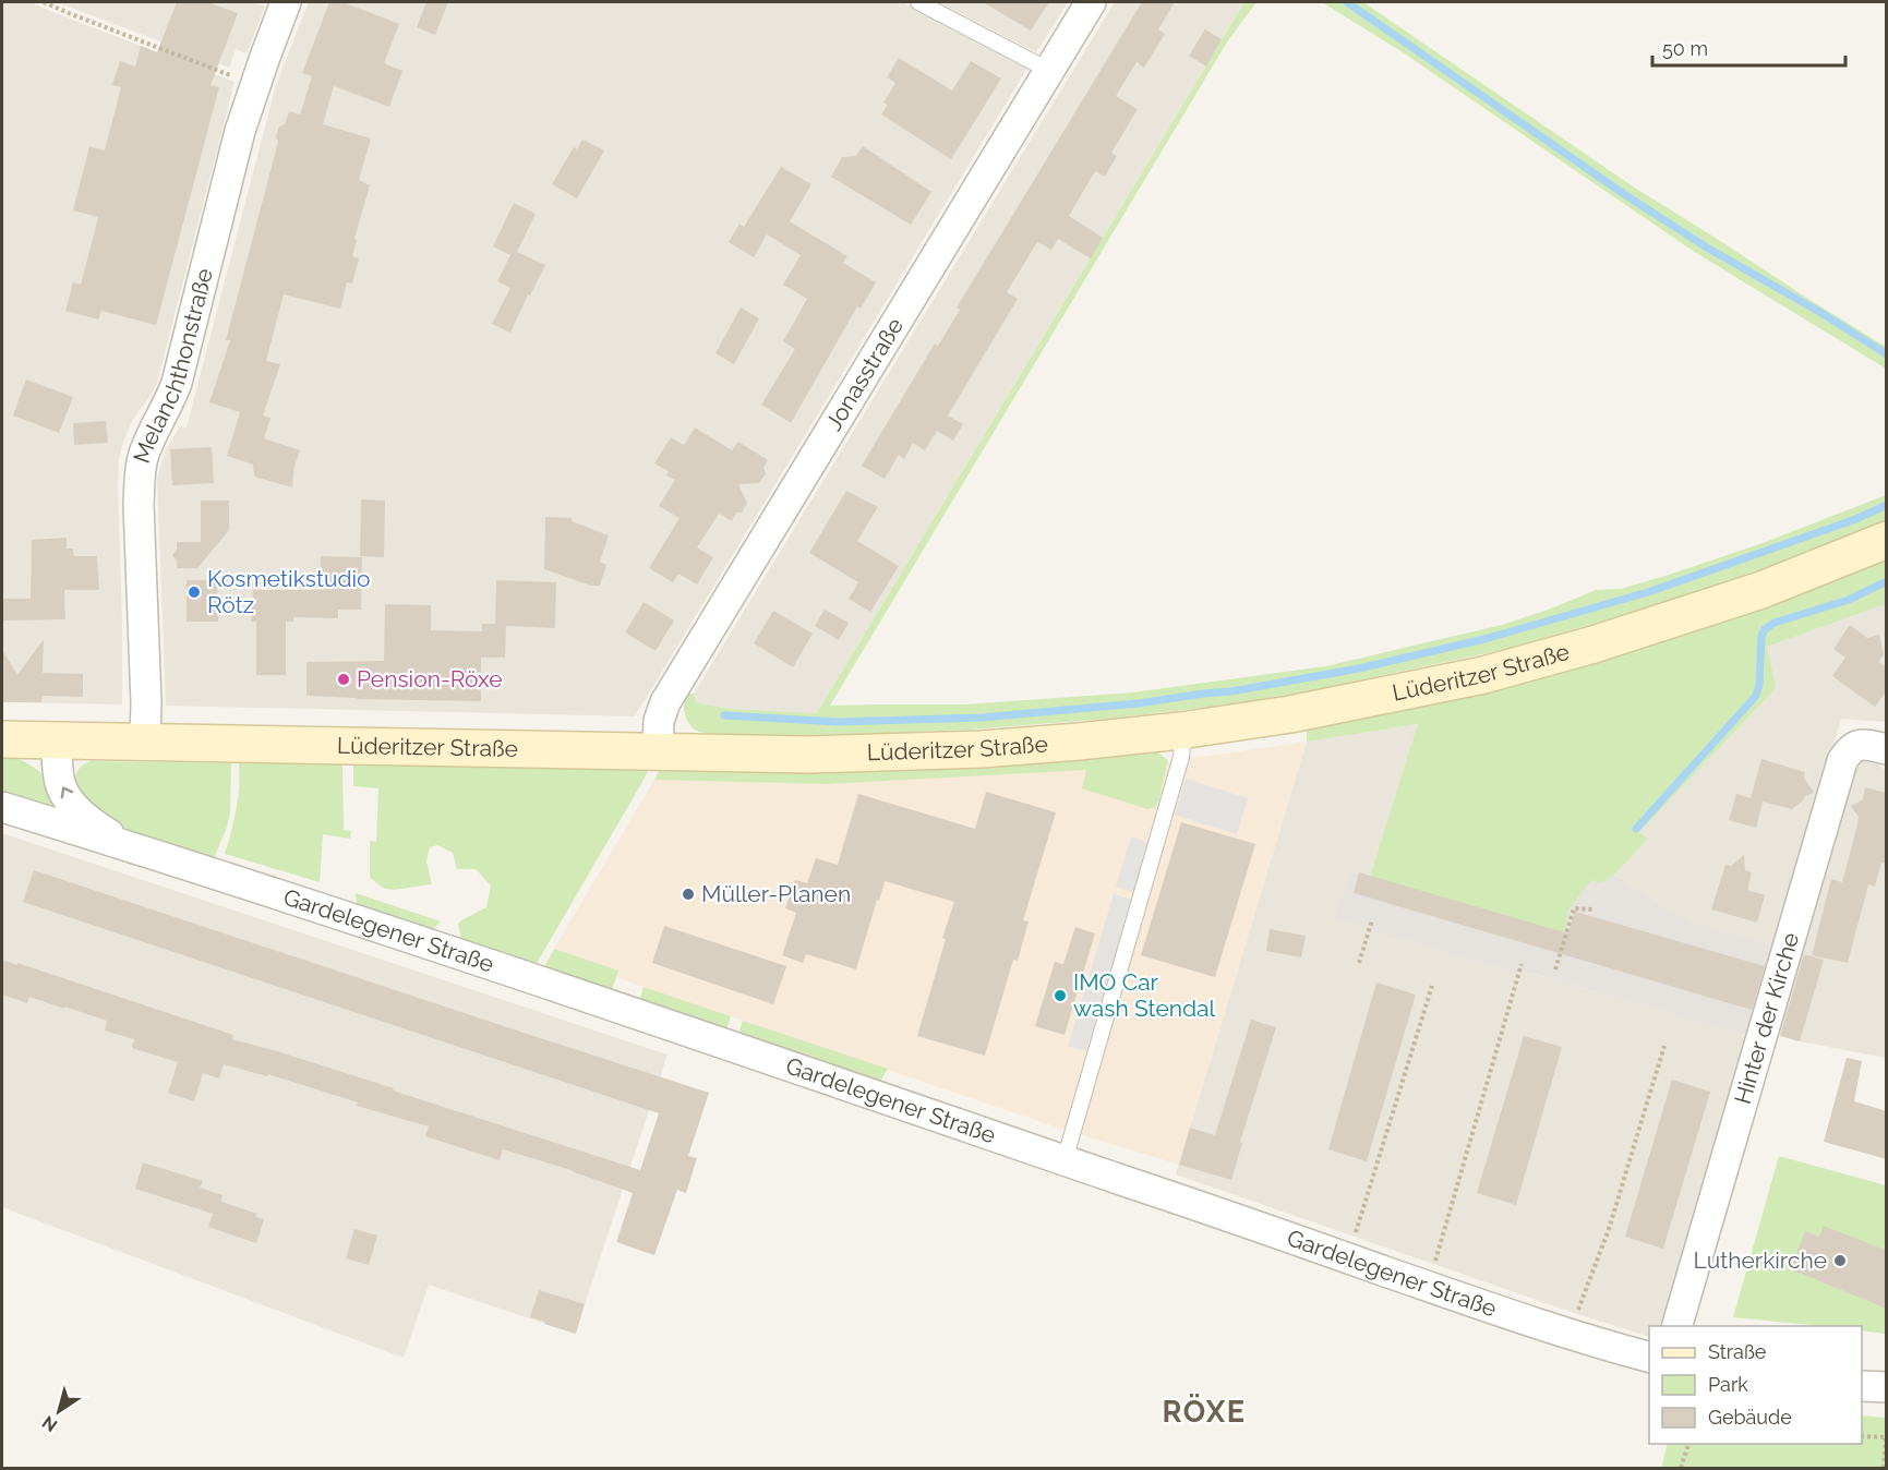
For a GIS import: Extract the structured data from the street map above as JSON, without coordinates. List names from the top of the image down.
{
  "streets": {
    "main road": ["Lüderitzer Straße"],
    "street": [
      "Melanchthonstraße",
      "Jonasstraße",
      "Gardelegener Straße",
      "Hinter der Kirche"
    ]
  },
  "crossings": [
    ["Melanchthonstraße", "Lüderitzer Straße"],
    ["Jonasstraße", "Lüderitzer Straße"],
    ["Lüderitzer Straße", "Gardelegener Straße"]
  ],
  "districts": ["RÖXE"],
  "places": [
    "Kosmetikstudio Rötz",
    "Pension-Röxe",
    "Müller-Planen",
    "IMO Car wash Stendal",
    "Lutherkirche"
  ],
  "legend": ["Straße", "Park", "Gebäude"],
  "scale_bar": "50 m",
  "north": "bottom left"
}
